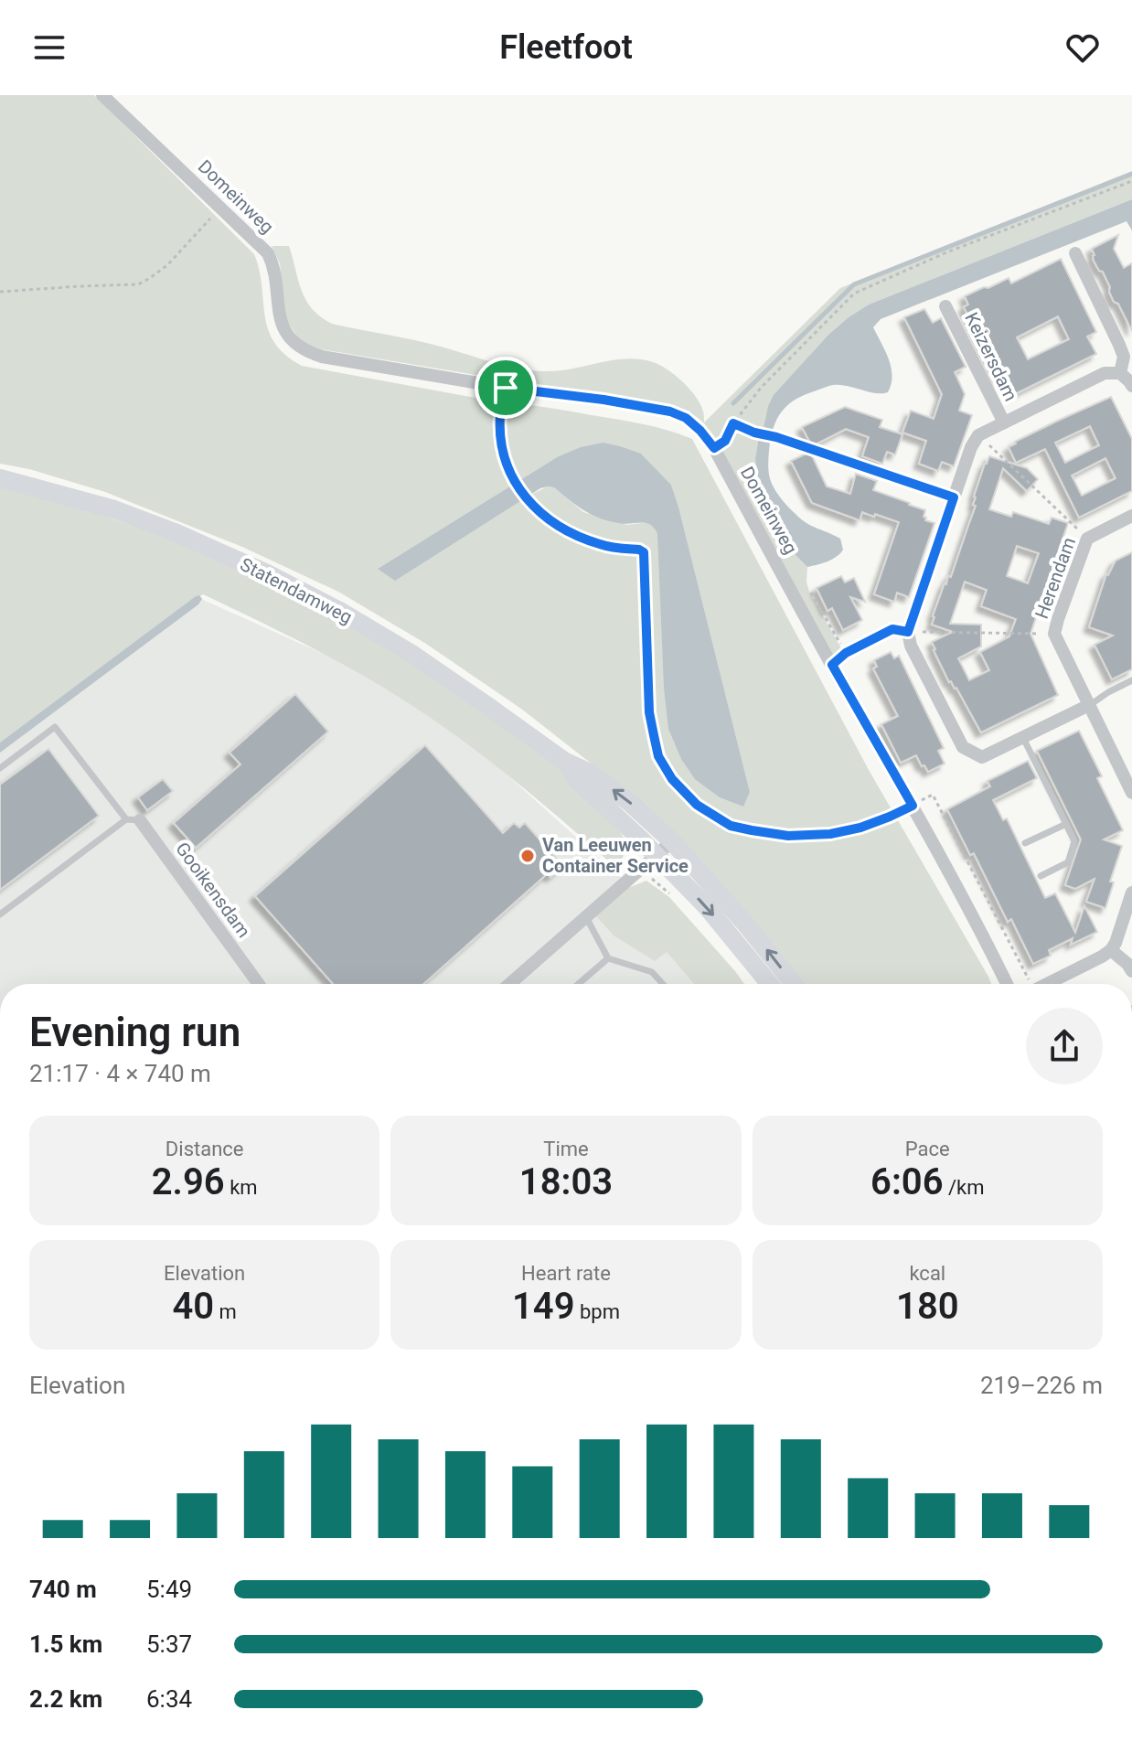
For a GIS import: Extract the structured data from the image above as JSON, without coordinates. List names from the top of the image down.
{
  "streets": {
    "main road": ["Statendamweg"],
    "street": [
      "Domeinweg",
      "Keizersdam",
      "Herendam",
      "Gooikensdam"
    ]
  },
  "places": ["Van Leeuwen Container Service"],
  "page": {
    "header": "Fleetfoot",
    "heading": ["Evening run", "21:17 · 4 × 740 m"],
    "stats": [
      ["Distance", "2.96 km"],
      ["Time", "18:03"],
      ["Pace", "6:06 /km"],
      ["Elevation", "40 m"],
      ["Heart rate", "149 bpm"],
      ["kcal", "180"]
    ],
    "chart": ["Elevation", "219–226 m"],
    "list": [
      {
        "name": "740 m",
        "note": "5:49"
      },
      {
        "name": "1.5 km",
        "note": "5:37"
      },
      {
        "name": "2.2 km",
        "note": "6:34"
      }
    ]
  }
}
